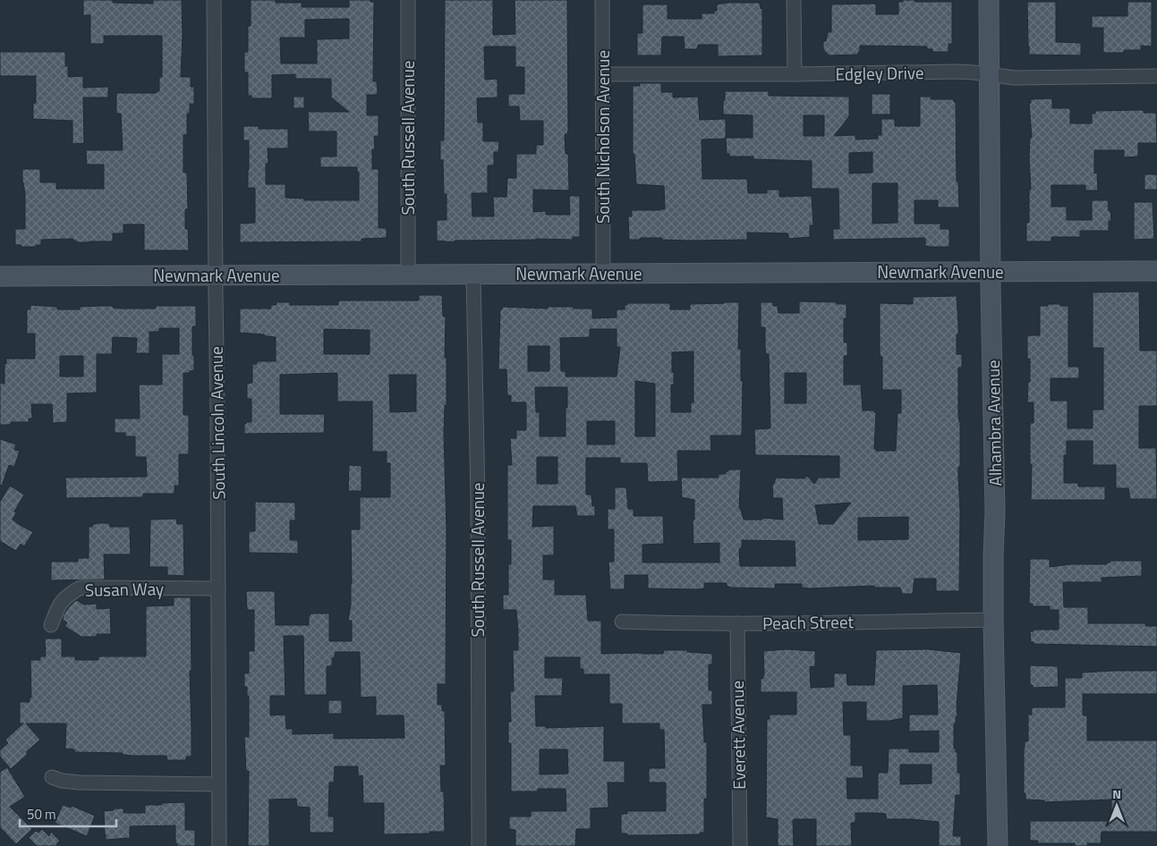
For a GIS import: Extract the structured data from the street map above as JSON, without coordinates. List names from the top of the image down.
{
  "streets": {
    "street": [
      "Edgley Drive",
      "South Nicholson Avenue",
      "South Russell Avenue",
      "Newmark Avenue",
      "South Lincoln Avenue",
      "Alhambra Avenue",
      "Susan Way",
      "Peach Street",
      "Everett Avenue"
    ]
  },
  "crossings": [
    ["Edgley Drive", "South Nicholson Avenue"],
    ["Edgley Drive", "Alhambra Avenue"],
    ["South Nicholson Avenue", "Newmark Avenue"],
    ["South Russell Avenue", "Newmark Avenue"],
    ["Newmark Avenue", "South Lincoln Avenue"],
    ["Newmark Avenue", "Alhambra Avenue"],
    ["South Lincoln Avenue", "Susan Way"],
    ["Alhambra Avenue", "Peach Street"],
    ["Peach Street", "Everett Avenue"]
  ],
  "scale_bar": "50 m",
  "north": "top"
}
